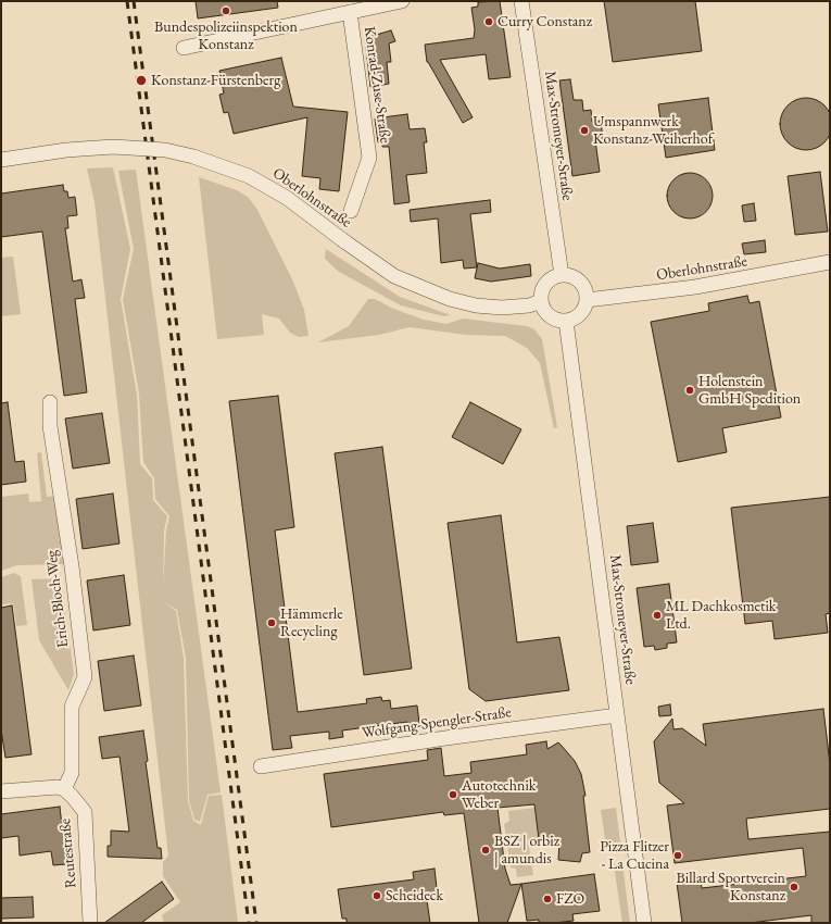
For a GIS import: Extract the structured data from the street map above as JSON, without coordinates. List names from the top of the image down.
{
  "streets": {
    "street": [
      "Konrad-Zuse-Straße",
      "Max-Stromeyer-Straße",
      "Oberlohnstraße",
      "Erich-Bloch-Weg",
      "Wolfgang-Spengler-Straße",
      "Reutestraße"
    ]
  },
  "crossings": [
    ["Max-Stromeyer-Straße", "Oberlohnstraße"],
    ["Max-Stromeyer-Straße", "Wolfgang-Spengler-Straße"],
    ["Erich-Bloch-Weg", "Reutestraße"]
  ],
  "places": [
    "Bundespolizeiinspektion Konstanz",
    "Curry Constanz",
    "Konstanz-Fürstenberg",
    "Umspannwerk Konstanz-Weiherhof",
    "Holenstein GmbH Spedition",
    "ML Dachkosmetik Ltd.",
    "Hämmerle Recycling",
    "Autotechnik Weber",
    "BSZ | orbiz | amundis",
    "Pizza Flitzer - La Cucina",
    "Billard Sportverein Konstanz",
    "Scheideck",
    "FZO"
  ]
}
